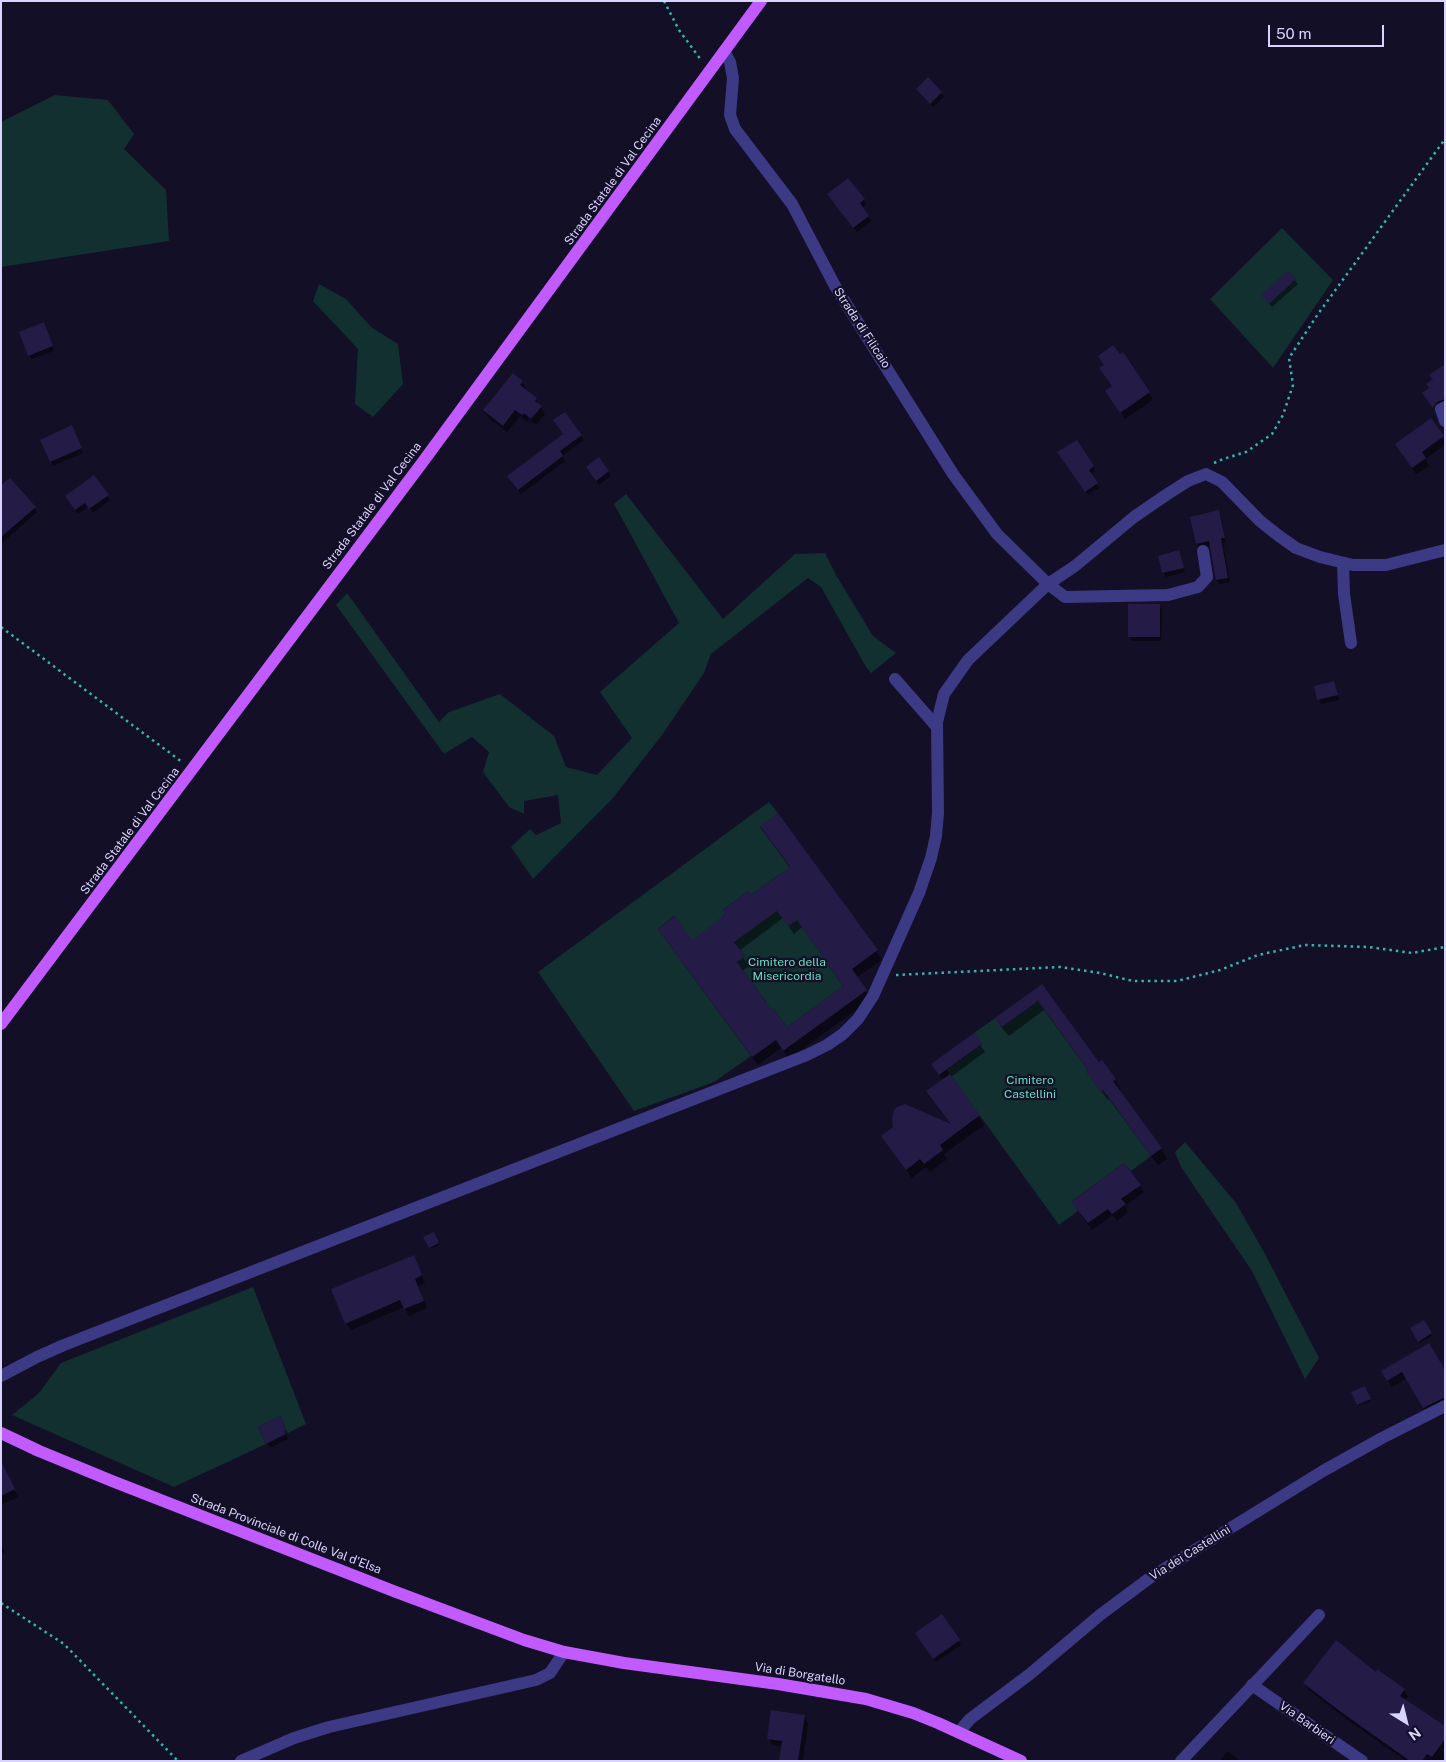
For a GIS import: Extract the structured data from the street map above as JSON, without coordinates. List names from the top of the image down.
{
  "streets": {
    "main road": ["Strada Statale di Val Cecina", "Strada Provinciale di Colle Val d'Elsa", "Via di Borgatello"],
    "street": ["Strada di Filicaio", "Via dei Castellini", "Via Barbieri"]
  },
  "crossings": [
    ["Strada Statale di Val Cecina", "Strada di Filicaio"],
    ["Strada Provinciale di Colle Val d'Elsa", "Via di Borgatello"],
    ["Via dei Castellini", "Via di Borgatello"]
  ],
  "parks": ["Cimitero della Misericordia", "Cimitero Castellini"],
  "scale_bar": "50 m",
  "north": "bottom right"
}
